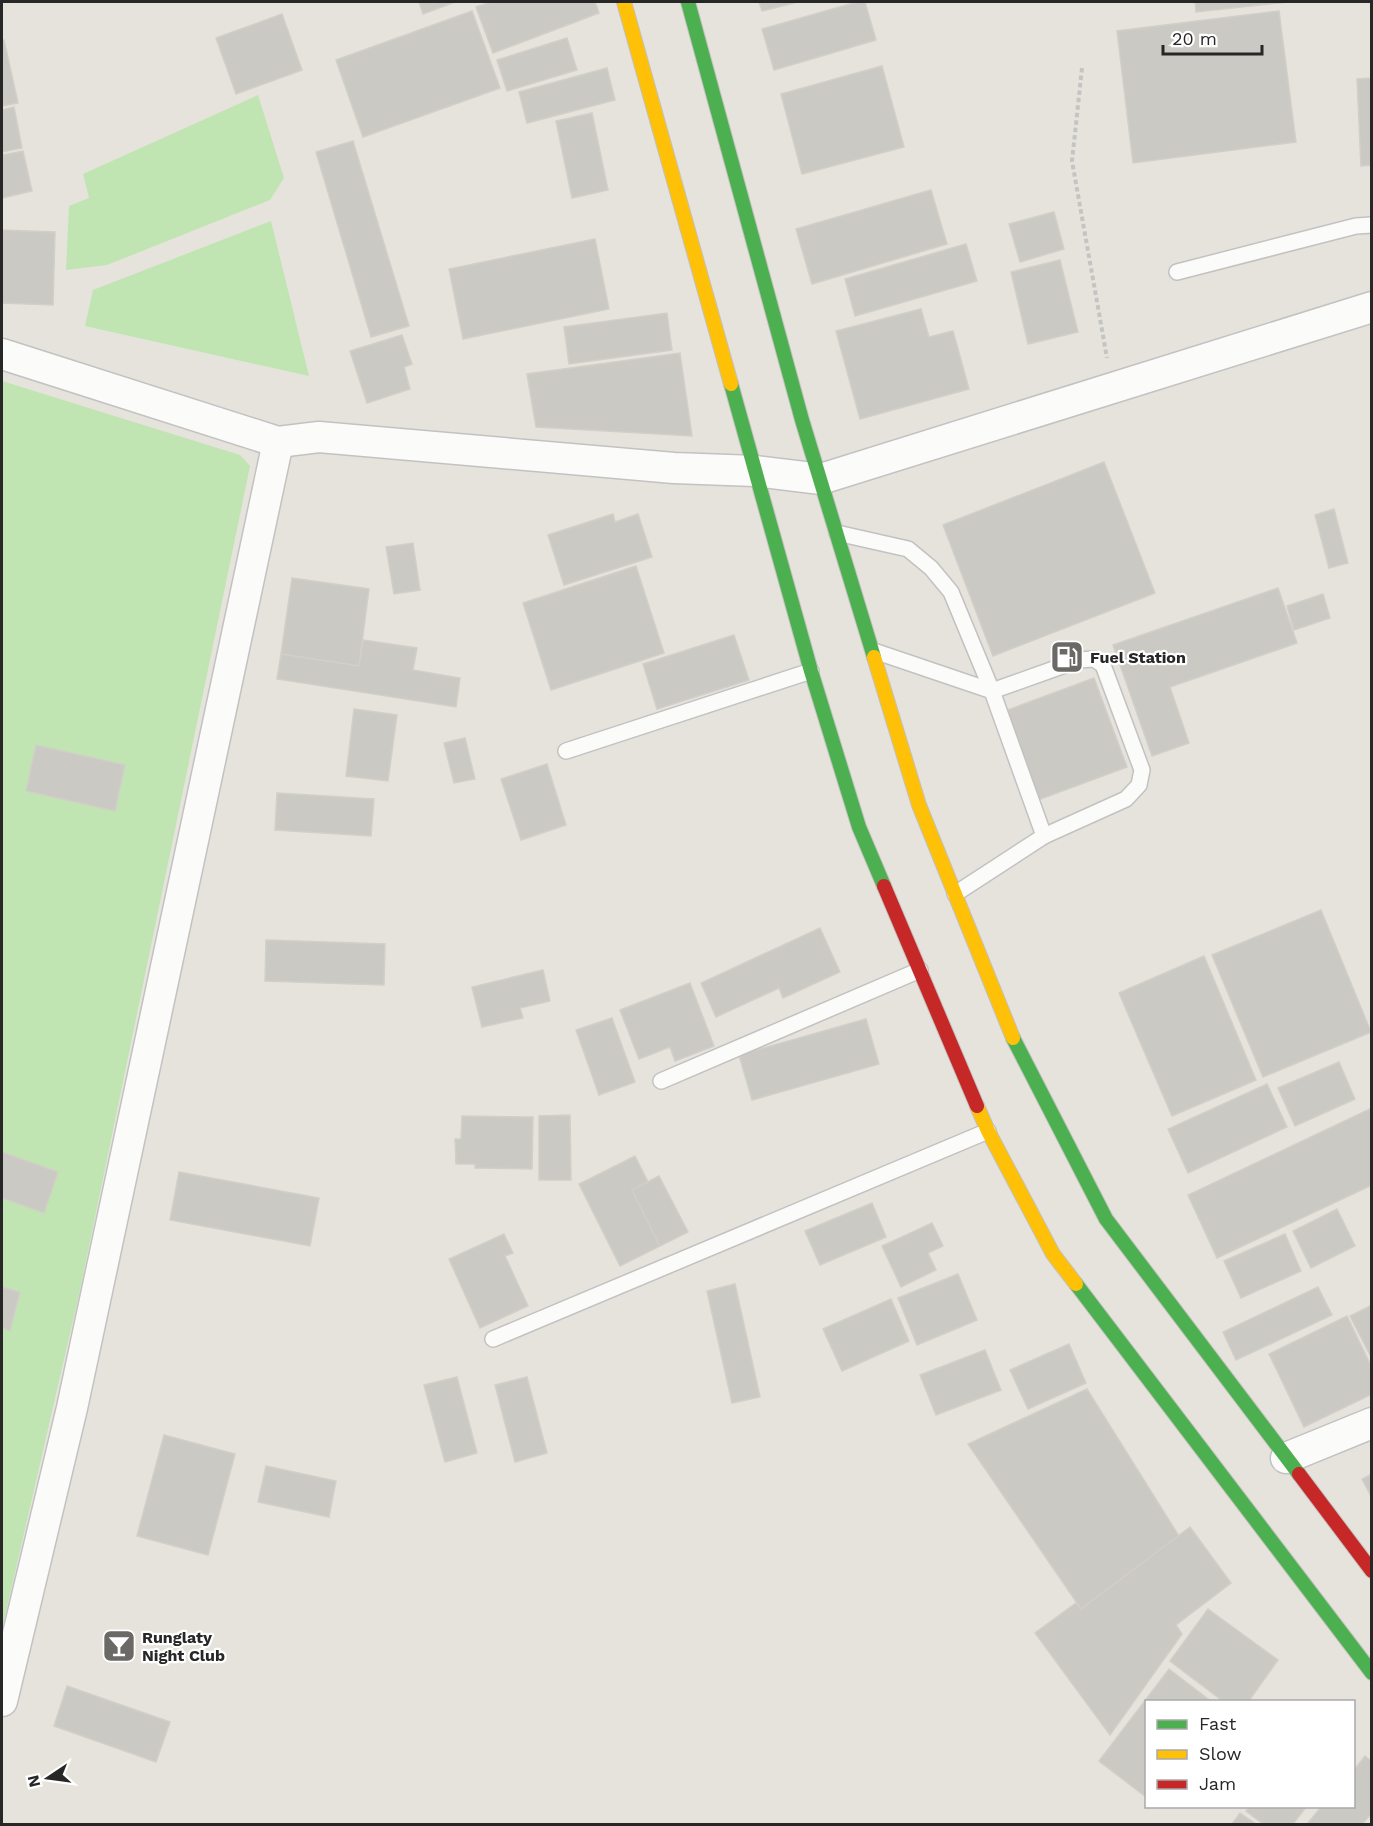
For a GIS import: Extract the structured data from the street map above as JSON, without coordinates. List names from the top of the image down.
{
  "places": {
    "fuel station": ["Fuel Station"],
    "bar": ["Runglaty Night Club"]
  },
  "legend": ["Fast", "Slow", "Jam"],
  "scale_bar": "20 m",
  "north": "left"
}
